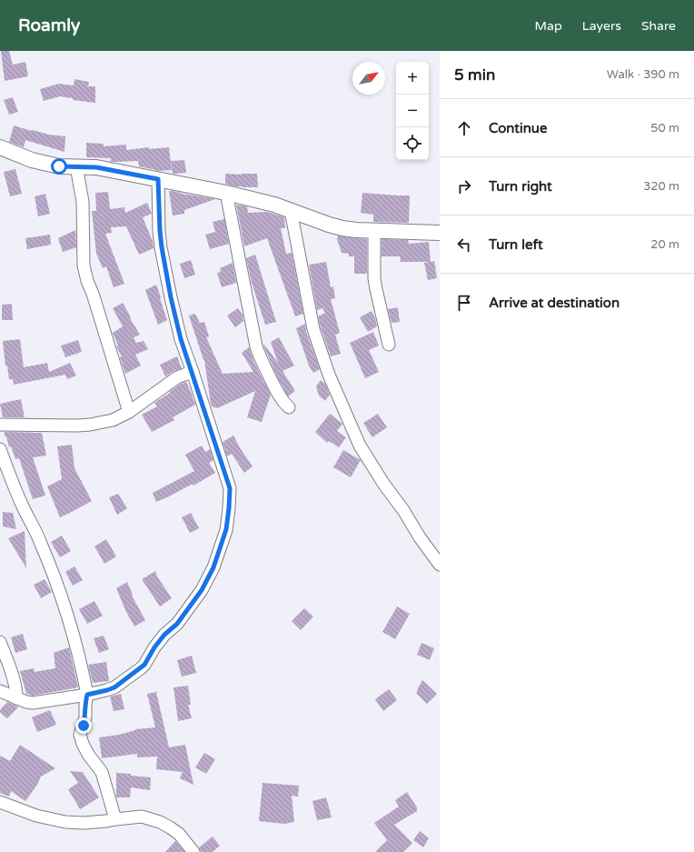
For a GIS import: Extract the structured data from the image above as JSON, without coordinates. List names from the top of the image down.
{
  "north": "top right",
  "page": {
    "header": "Roamly",
    "nav": ["Map", "Layers", "Share"],
    "heading": ["5 min", "Walk · 390 m"],
    "map_buttons": ["+", "−"],
    "list": [
      ["Continue", "50 m"],
      ["Turn right", "320 m"],
      ["Turn left", "20 m"],
      "Arrive at destination"
    ]
  }
}
